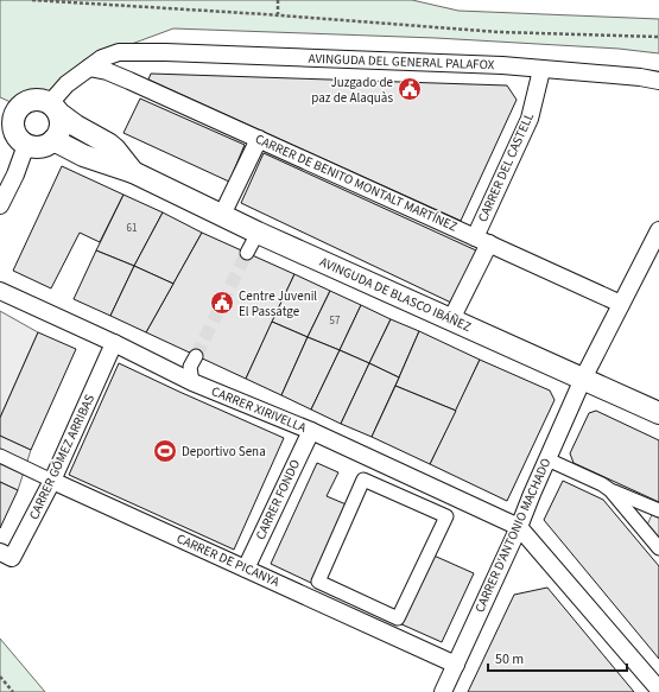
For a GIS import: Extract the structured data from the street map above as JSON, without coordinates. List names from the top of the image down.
{
  "streets": {
    "street": [
      "AVINGUDA DEL GENERAL PALAFOX",
      "CARRER DEL CASTELL",
      "CARRER DE BENITO MONTALT MARTÍNEZ",
      "AVINGUDA DE BLASCO IBÁÑEZ",
      "CARRER XIRIVELLA",
      "CARRER GÓMEZ ARRIBAS",
      "CARRER FONDO",
      "CARRER D'ANTONIO MACHADO",
      "CARRER DE PICANYA"
    ]
  },
  "crossings": [
    ["AVINGUDA DEL GENERAL PALAFOX", "CARRER DEL CASTELL"],
    ["AVINGUDA DEL GENERAL PALAFOX", "CARRER DE BENITO MONTALT MARTÍNEZ"],
    ["AVINGUDA DEL GENERAL PALAFOX", "AVINGUDA DE BLASCO IBÁÑEZ"],
    ["CARRER DEL CASTELL", "CARRER DE BENITO MONTALT MARTÍNEZ"],
    ["CARRER DEL CASTELL", "AVINGUDA DE BLASCO IBÁÑEZ"],
    ["CARRER DE BENITO MONTALT MARTÍNEZ", "CARRER D'ANTONIO MACHADO"],
    ["AVINGUDA DE BLASCO IBÁÑEZ", "CARRER D'ANTONIO MACHADO"],
    ["CARRER XIRIVELLA", "CARRER GÓMEZ ARRIBAS"],
    ["CARRER XIRIVELLA", "CARRER FONDO"],
    ["CARRER XIRIVELLA", "CARRER D'ANTONIO MACHADO"],
    ["CARRER GÓMEZ ARRIBAS", "CARRER DE PICANYA"],
    ["CARRER FONDO", "CARRER DE PICANYA"],
    ["CARRER D'ANTONIO MACHADO", "CARRER DE PICANYA"]
  ],
  "places": {
    "public building": ["Juzgado de paz de Alaquàs", "Centre Juvenil El Passatge"],
    "sports": ["Deportivo Sena"]
  },
  "house_numbers": ["61", "57"],
  "scale_bar": "50 m"
}
